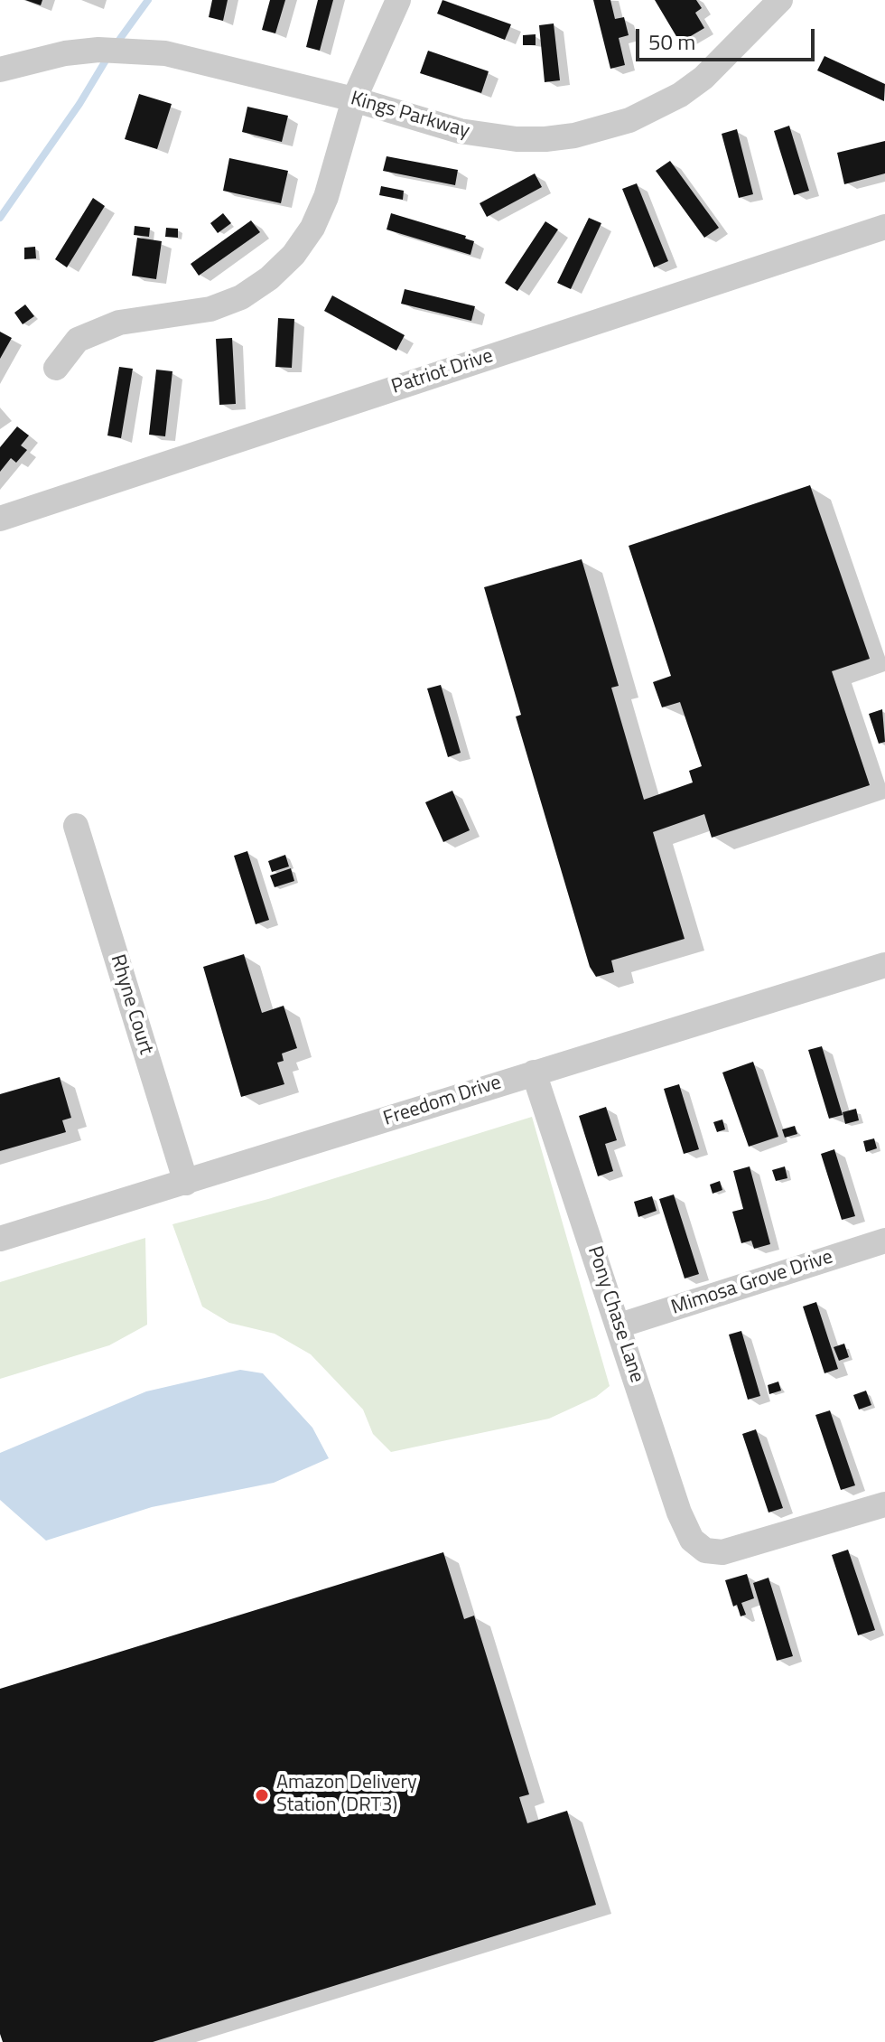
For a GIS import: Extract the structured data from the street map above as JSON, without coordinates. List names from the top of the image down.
{
  "streets": {
    "street": [
      "Kings Parkway",
      "Patriot Drive",
      "Rhyne Court",
      "Freedom Drive",
      "Mimosa Grove Drive",
      "Pony Chase Lane"
    ]
  },
  "crossings": [
    ["Rhyne Court", "Freedom Drive"],
    ["Freedom Drive", "Pony Chase Lane"],
    ["Mimosa Grove Drive", "Pony Chase Lane"]
  ],
  "places": ["Amazon Delivery Station (DRT3)"],
  "scale_bar": "50 m"
}
